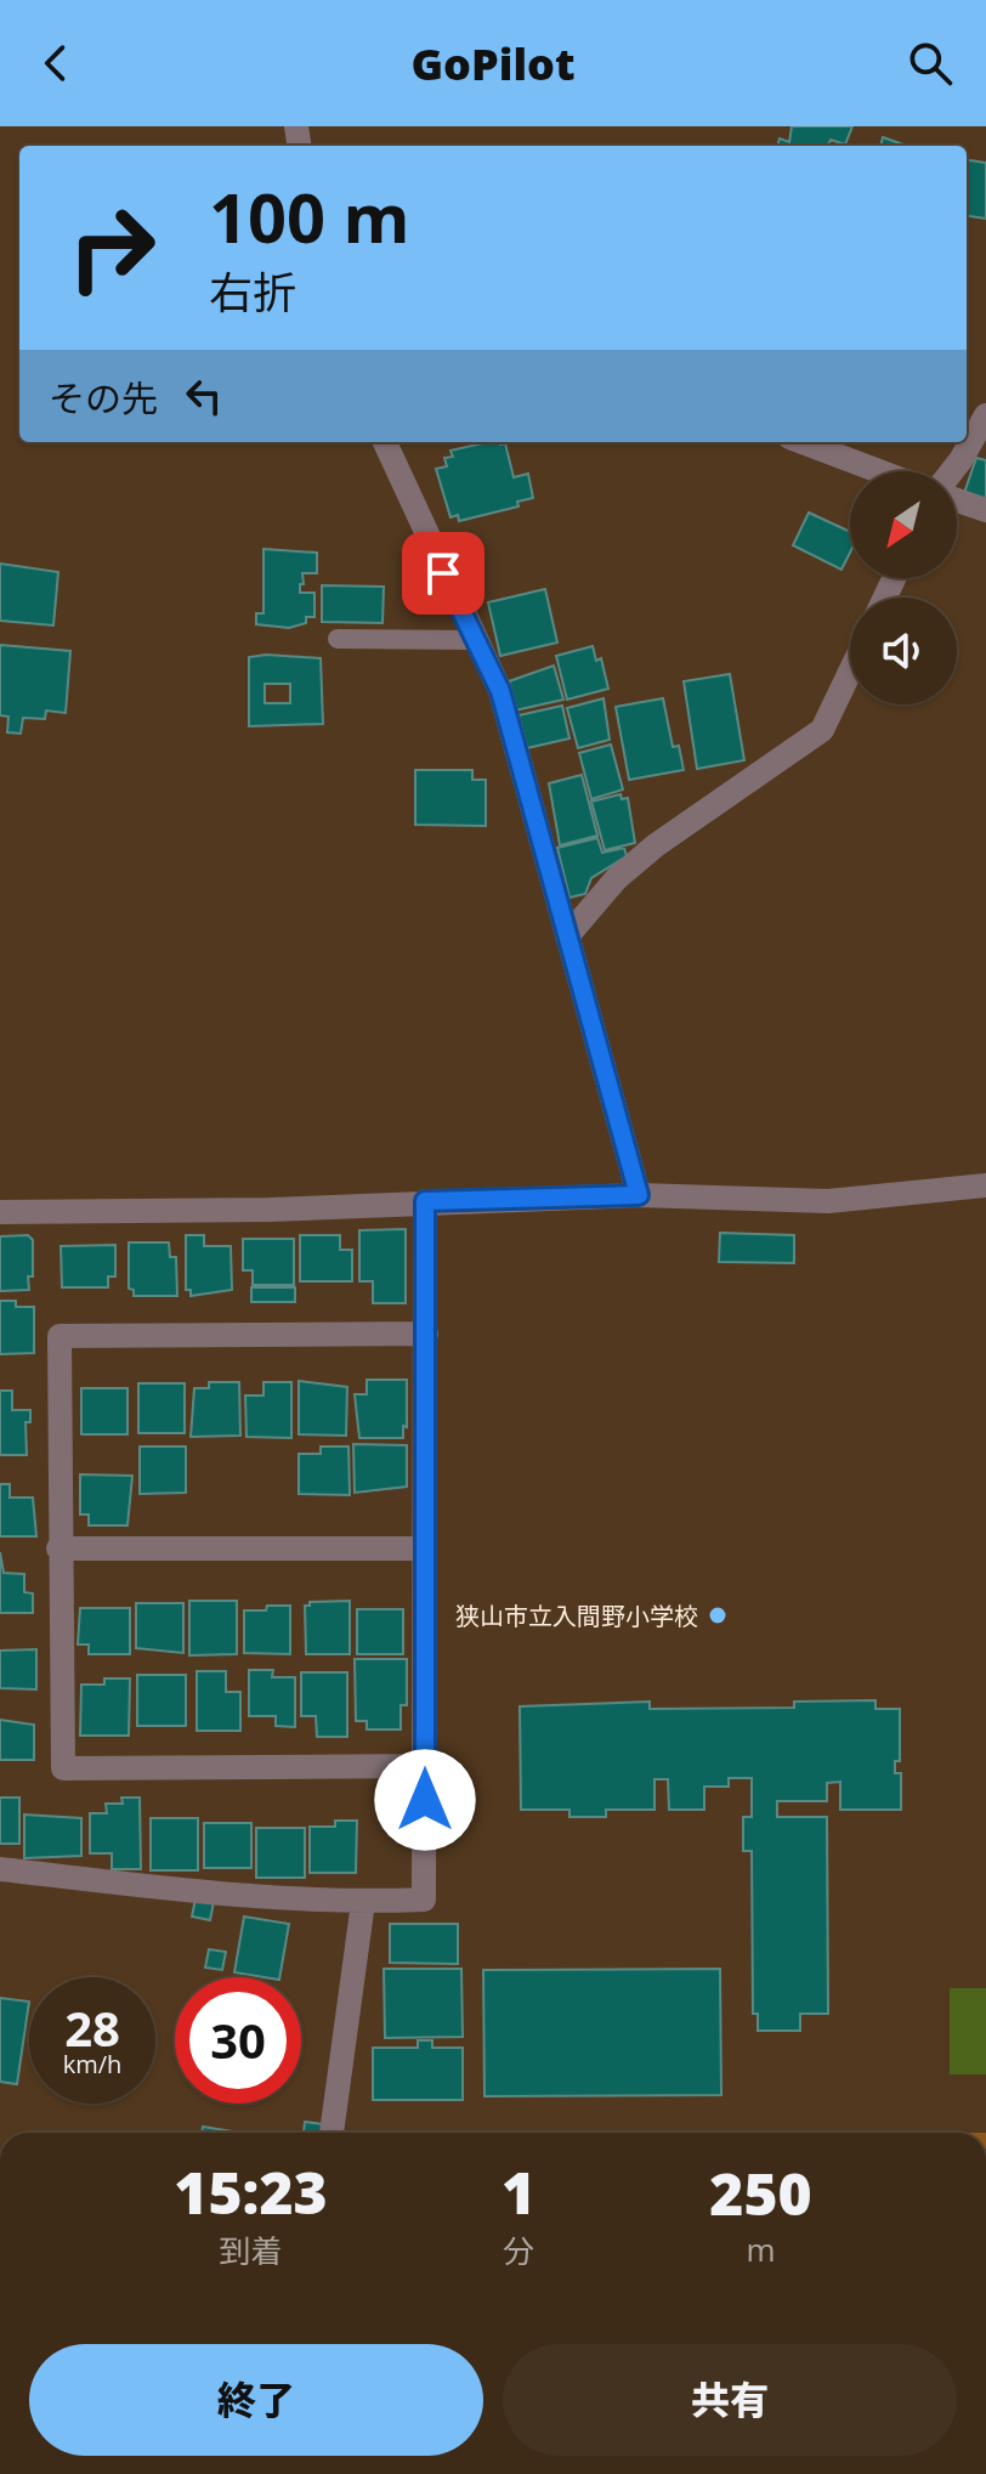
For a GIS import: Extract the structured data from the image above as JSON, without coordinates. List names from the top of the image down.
{
  "places": ["狭山市立入間野小学校"],
  "north": "bottom left",
  "page": {
    "header": "GoPilot",
    "turn": ["100 m", "右折"],
    "then": "その先",
    "speed": "28 km/h",
    "limit": "30",
    "eta": [
      "15:23",
      "到着",
      "1",
      "分",
      "250",
      "m"
    ],
    "buttons": ["終了", "共有"]
  }
}
